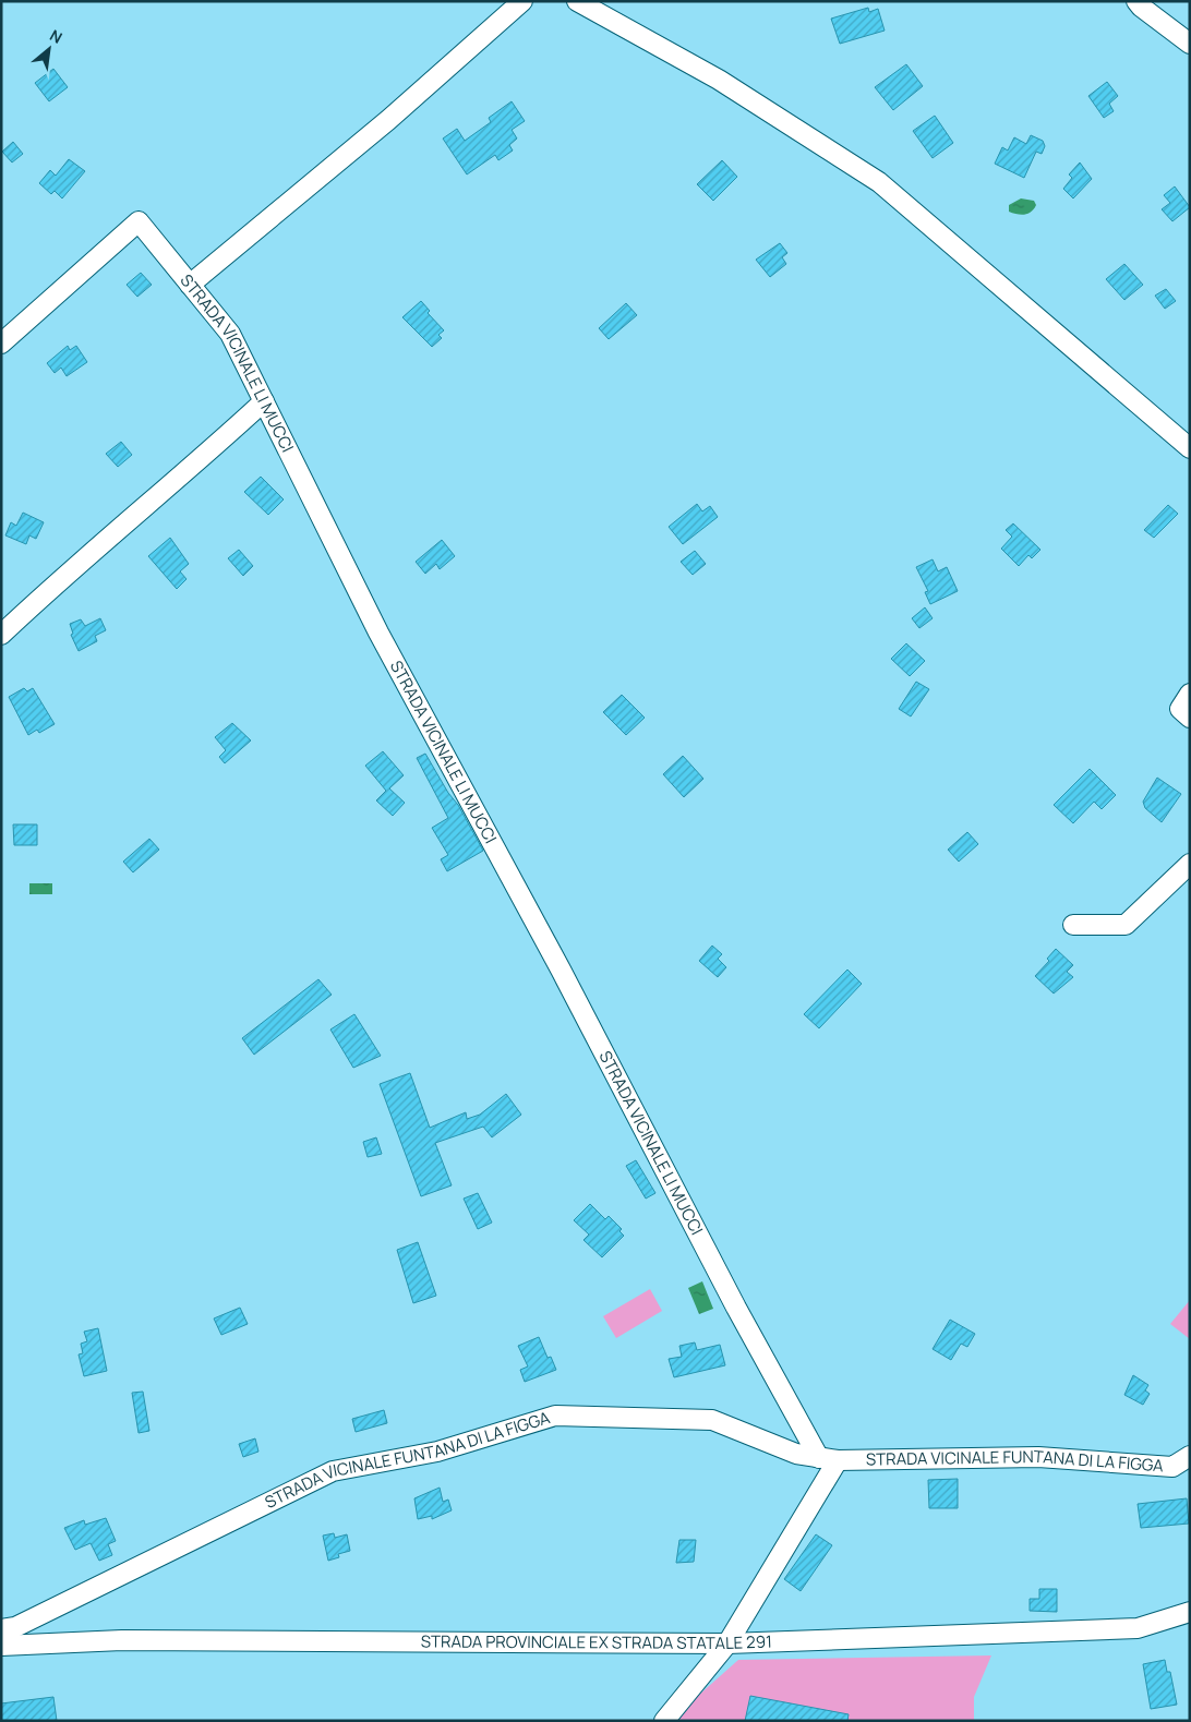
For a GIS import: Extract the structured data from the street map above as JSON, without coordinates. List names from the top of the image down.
{
  "streets": {
    "street": ["STRADA VICINALE LI MUCCI", "STRADA VICINALE FUNTANA DI LA FIGGA", "STRADA PROVINCIALE EX STRADA STATALE 291"]
  },
  "crossings": [
    ["STRADA VICINALE LI MUCCI", "STRADA VICINALE FUNTANA DI LA FIGGA"]
  ],
  "north": "top right"
}
